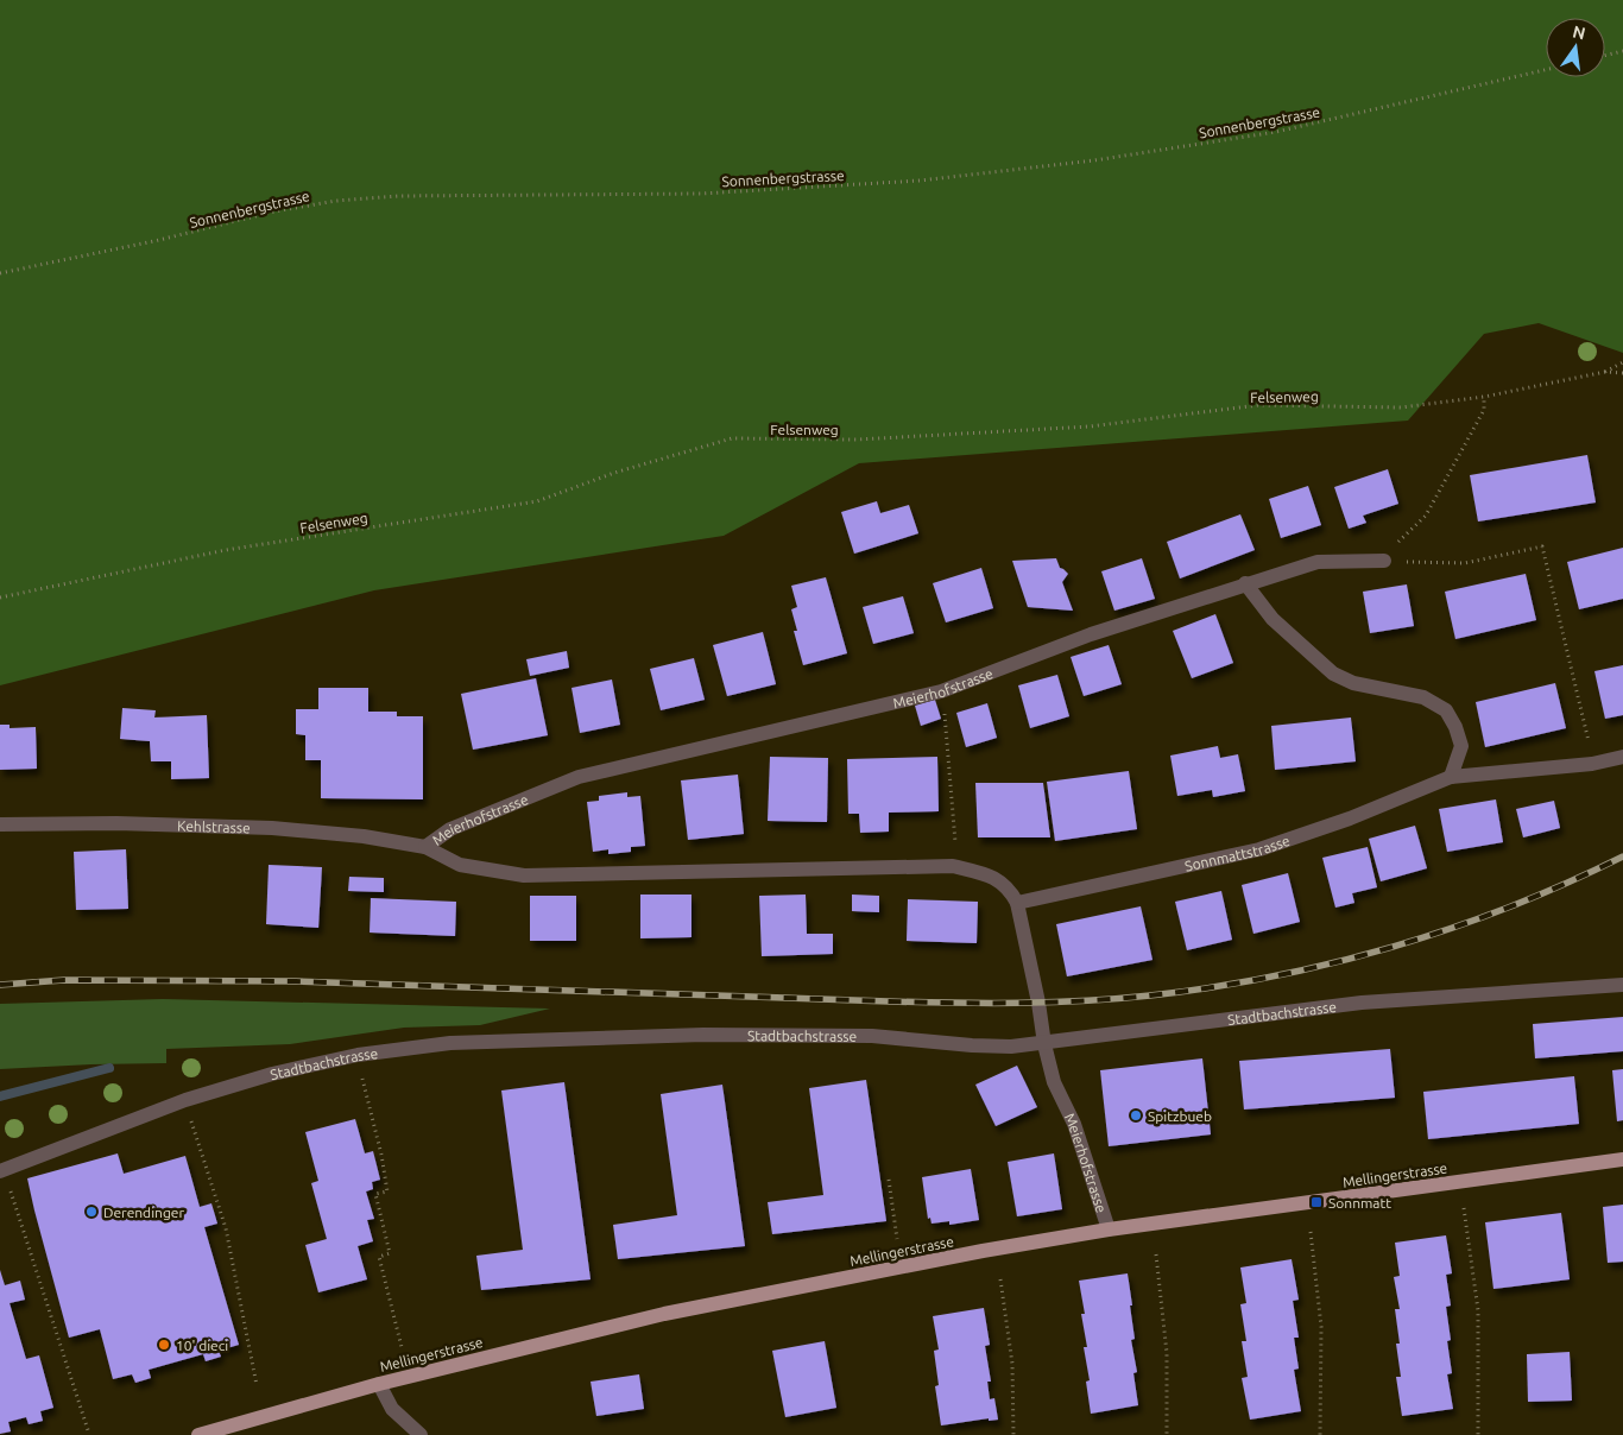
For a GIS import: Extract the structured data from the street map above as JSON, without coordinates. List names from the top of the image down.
{
  "streets": {
    "main road": ["Mellingerstrasse"],
    "street": [
      "Meierhofstrasse",
      "Kehlstrasse",
      "Sonnmattstrasse",
      "Stadtbachstrasse"
    ],
    "path": ["Sonnenbergstrasse", "Felsenweg"]
  },
  "crossings": [
    ["Meierhofstrasse", "Kehlstrasse"],
    ["Meierhofstrasse", "Sonnmattstrasse"],
    ["Meierhofstrasse", "Stadtbachstrasse"],
    ["Meierhofstrasse", "Mellingerstrasse"]
  ],
  "places": {
    "other": ["Spitzbueb", "Derendinger", "10' dieci"],
    "transit": ["Sonnmatt"]
  },
  "north": "top"
}
